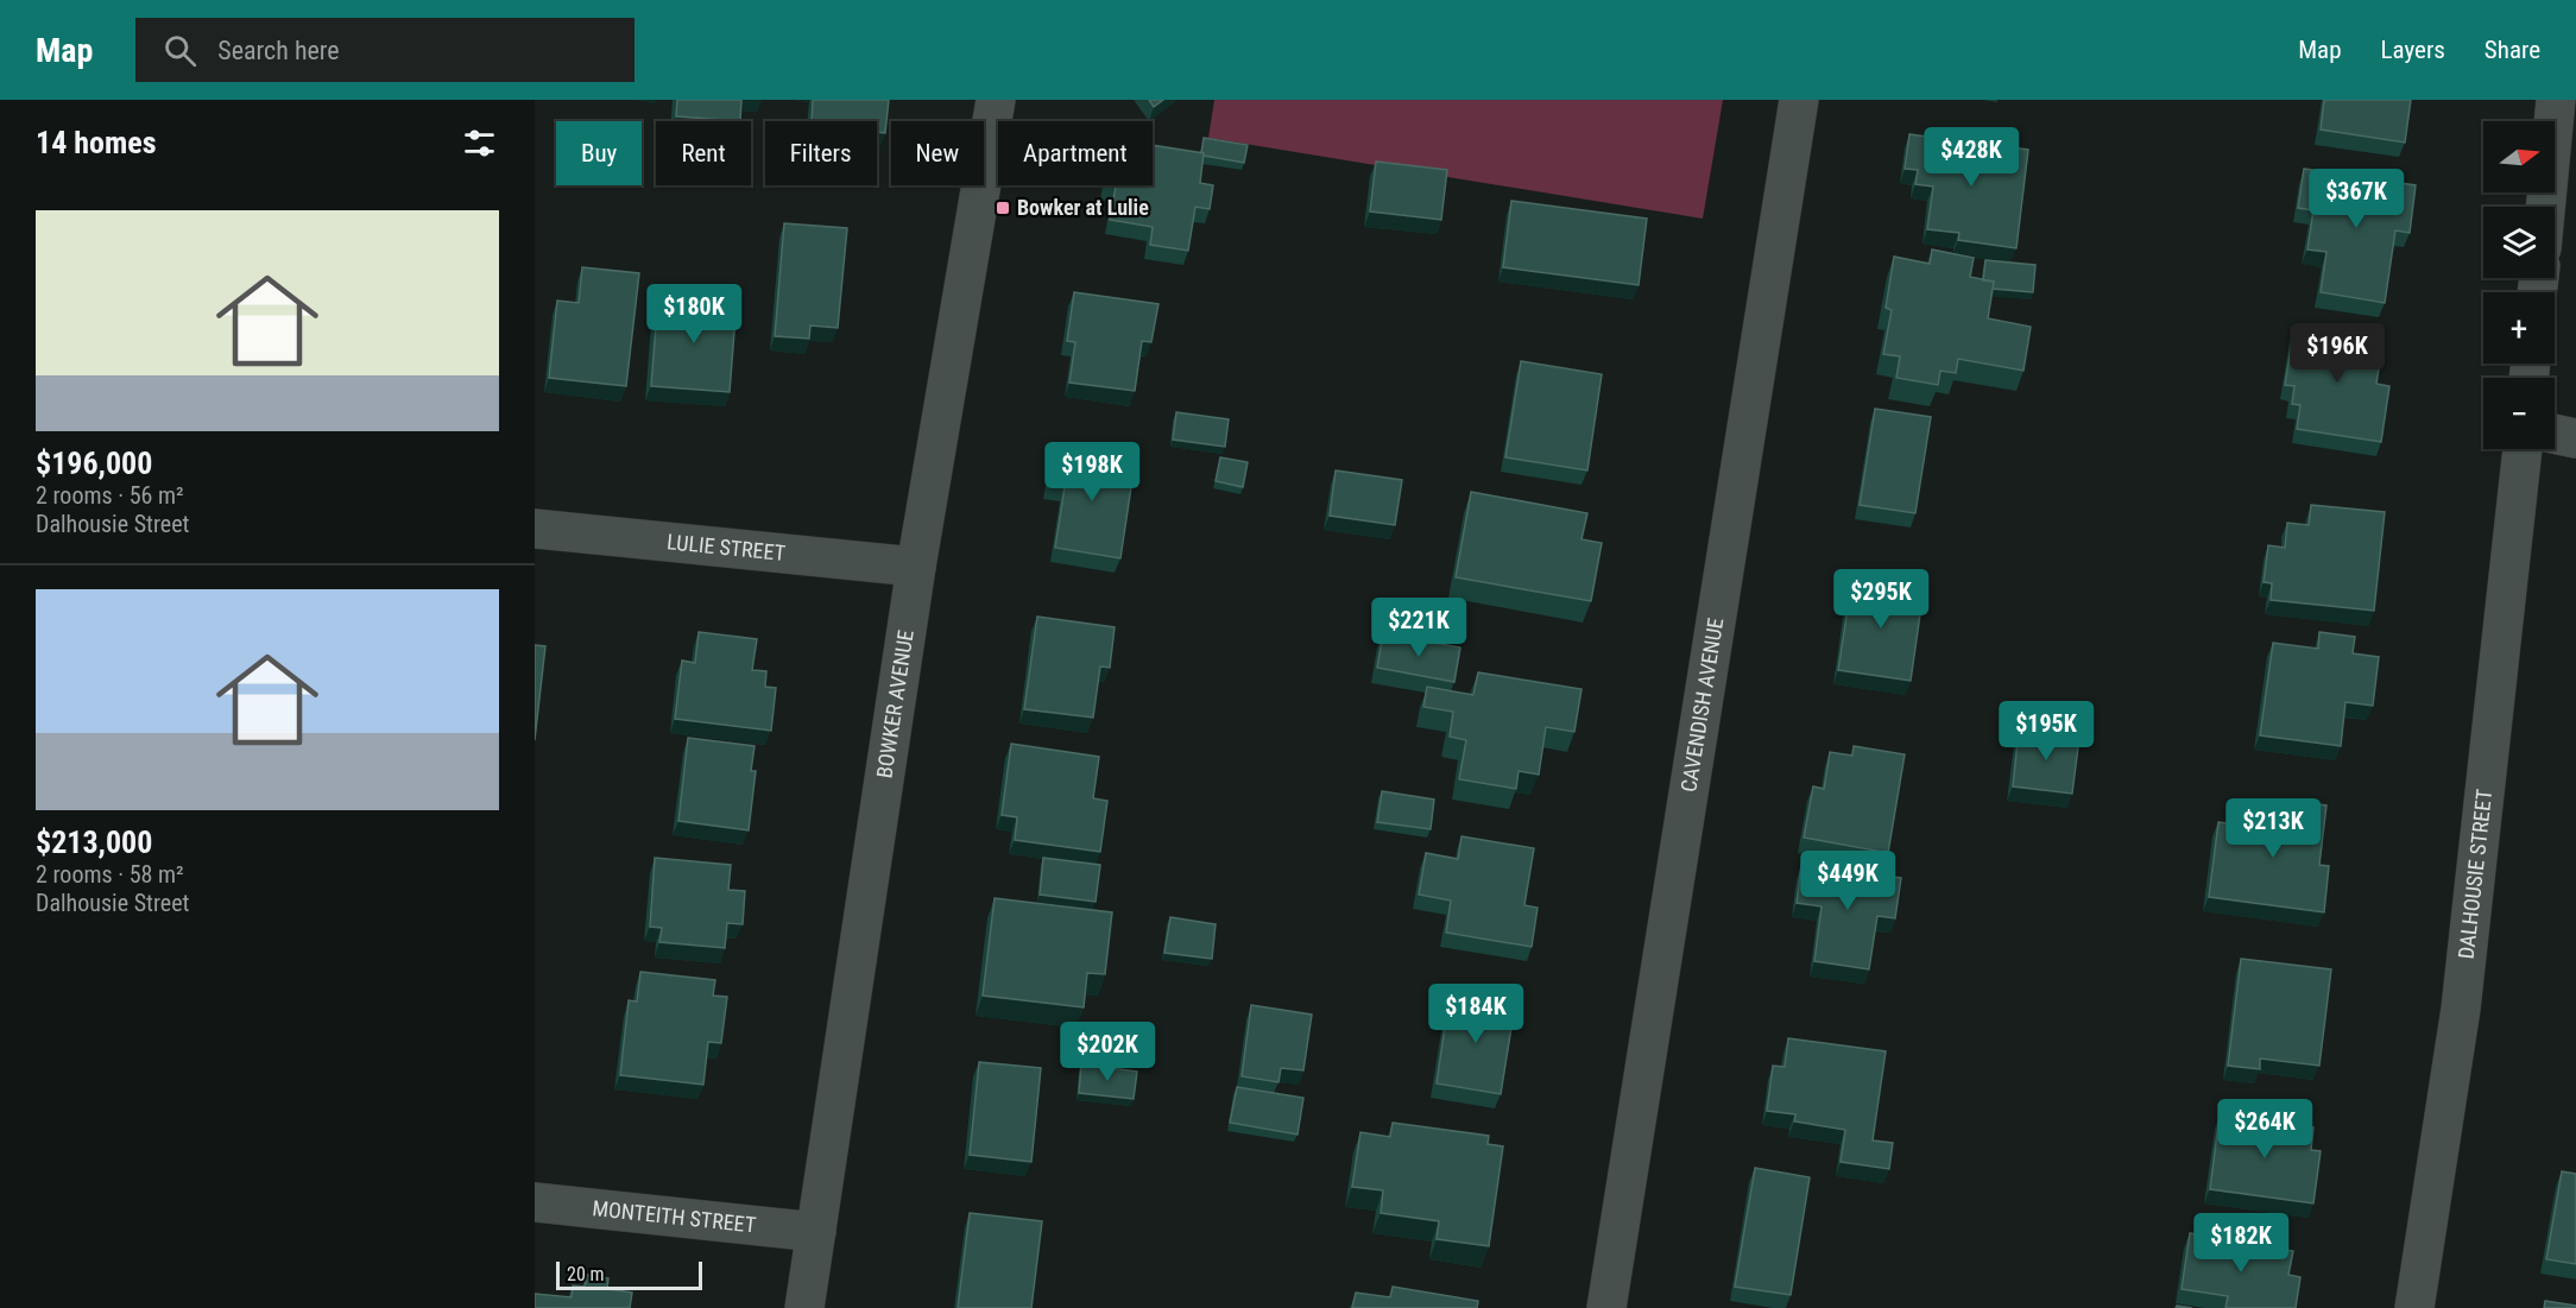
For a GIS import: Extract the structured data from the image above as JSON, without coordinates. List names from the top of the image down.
{
  "streets": {
    "street": [
      "LULIE STREET",
      "BOWKER AVENUE",
      "CAVENDISH AVENUE",
      "DALHOUSIE STREET",
      "MONTEITH STREET"
    ]
  },
  "crossings": [
    ["LULIE STREET", "BOWKER AVENUE"],
    ["BOWKER AVENUE", "MONTEITH STREET"]
  ],
  "places": {
    "transit": ["Bowker at Lulie"]
  },
  "scale_bar": "20 m",
  "north": "right",
  "page": {
    "header": "Map",
    "search": "Search here",
    "nav": ["Map", "Layers", "Share"],
    "heading": "14 homes",
    "map_buttons": ["+", "−"],
    "chip": [
      "Buy",
      "Rent",
      "Filters",
      "New",
      "Apartment"
    ],
    "price": [
      "$428K",
      "$367K",
      "$180K",
      "$196K",
      "$198K",
      "$295K",
      "$221K",
      "$195K",
      "$213K",
      "$449K",
      "$184K",
      "$202K",
      "$264K",
      "$182K"
    ],
    "list": [
      {
        "name": "$196,000",
        "note": "2 rooms · 56 m² · Dalhousie Street"
      },
      {
        "name": "$213,000",
        "note": "2 rooms · 58 m² · Dalhousie Street"
      }
    ],
    "scale": "20 m"
  }
}
